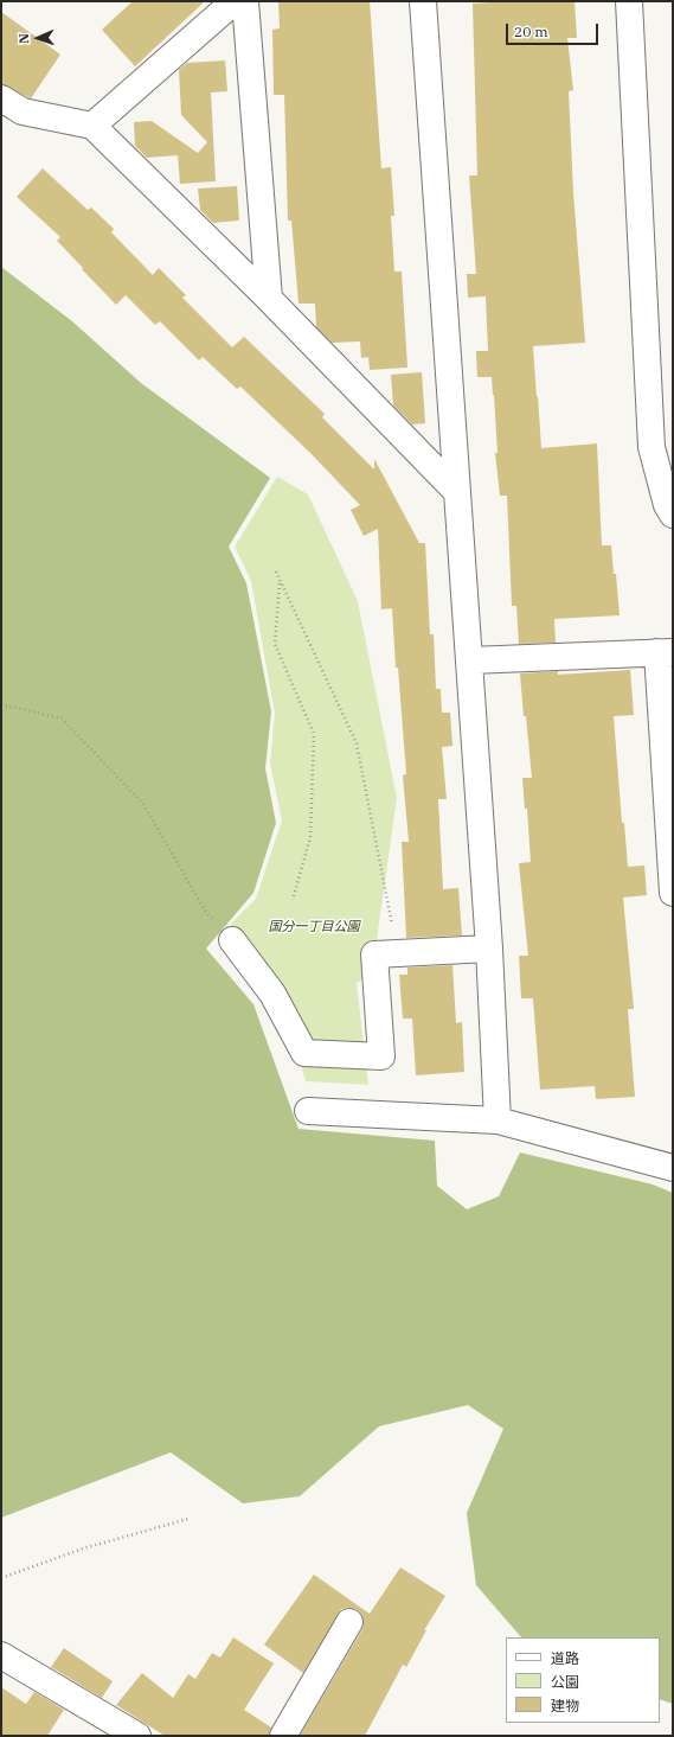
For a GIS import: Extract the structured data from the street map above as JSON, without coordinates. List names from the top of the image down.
{
  "parks": ["国分一丁目公園"],
  "legend": ["道路", "公園", "建物"],
  "scale_bar": "20 m",
  "north": "left"
}
